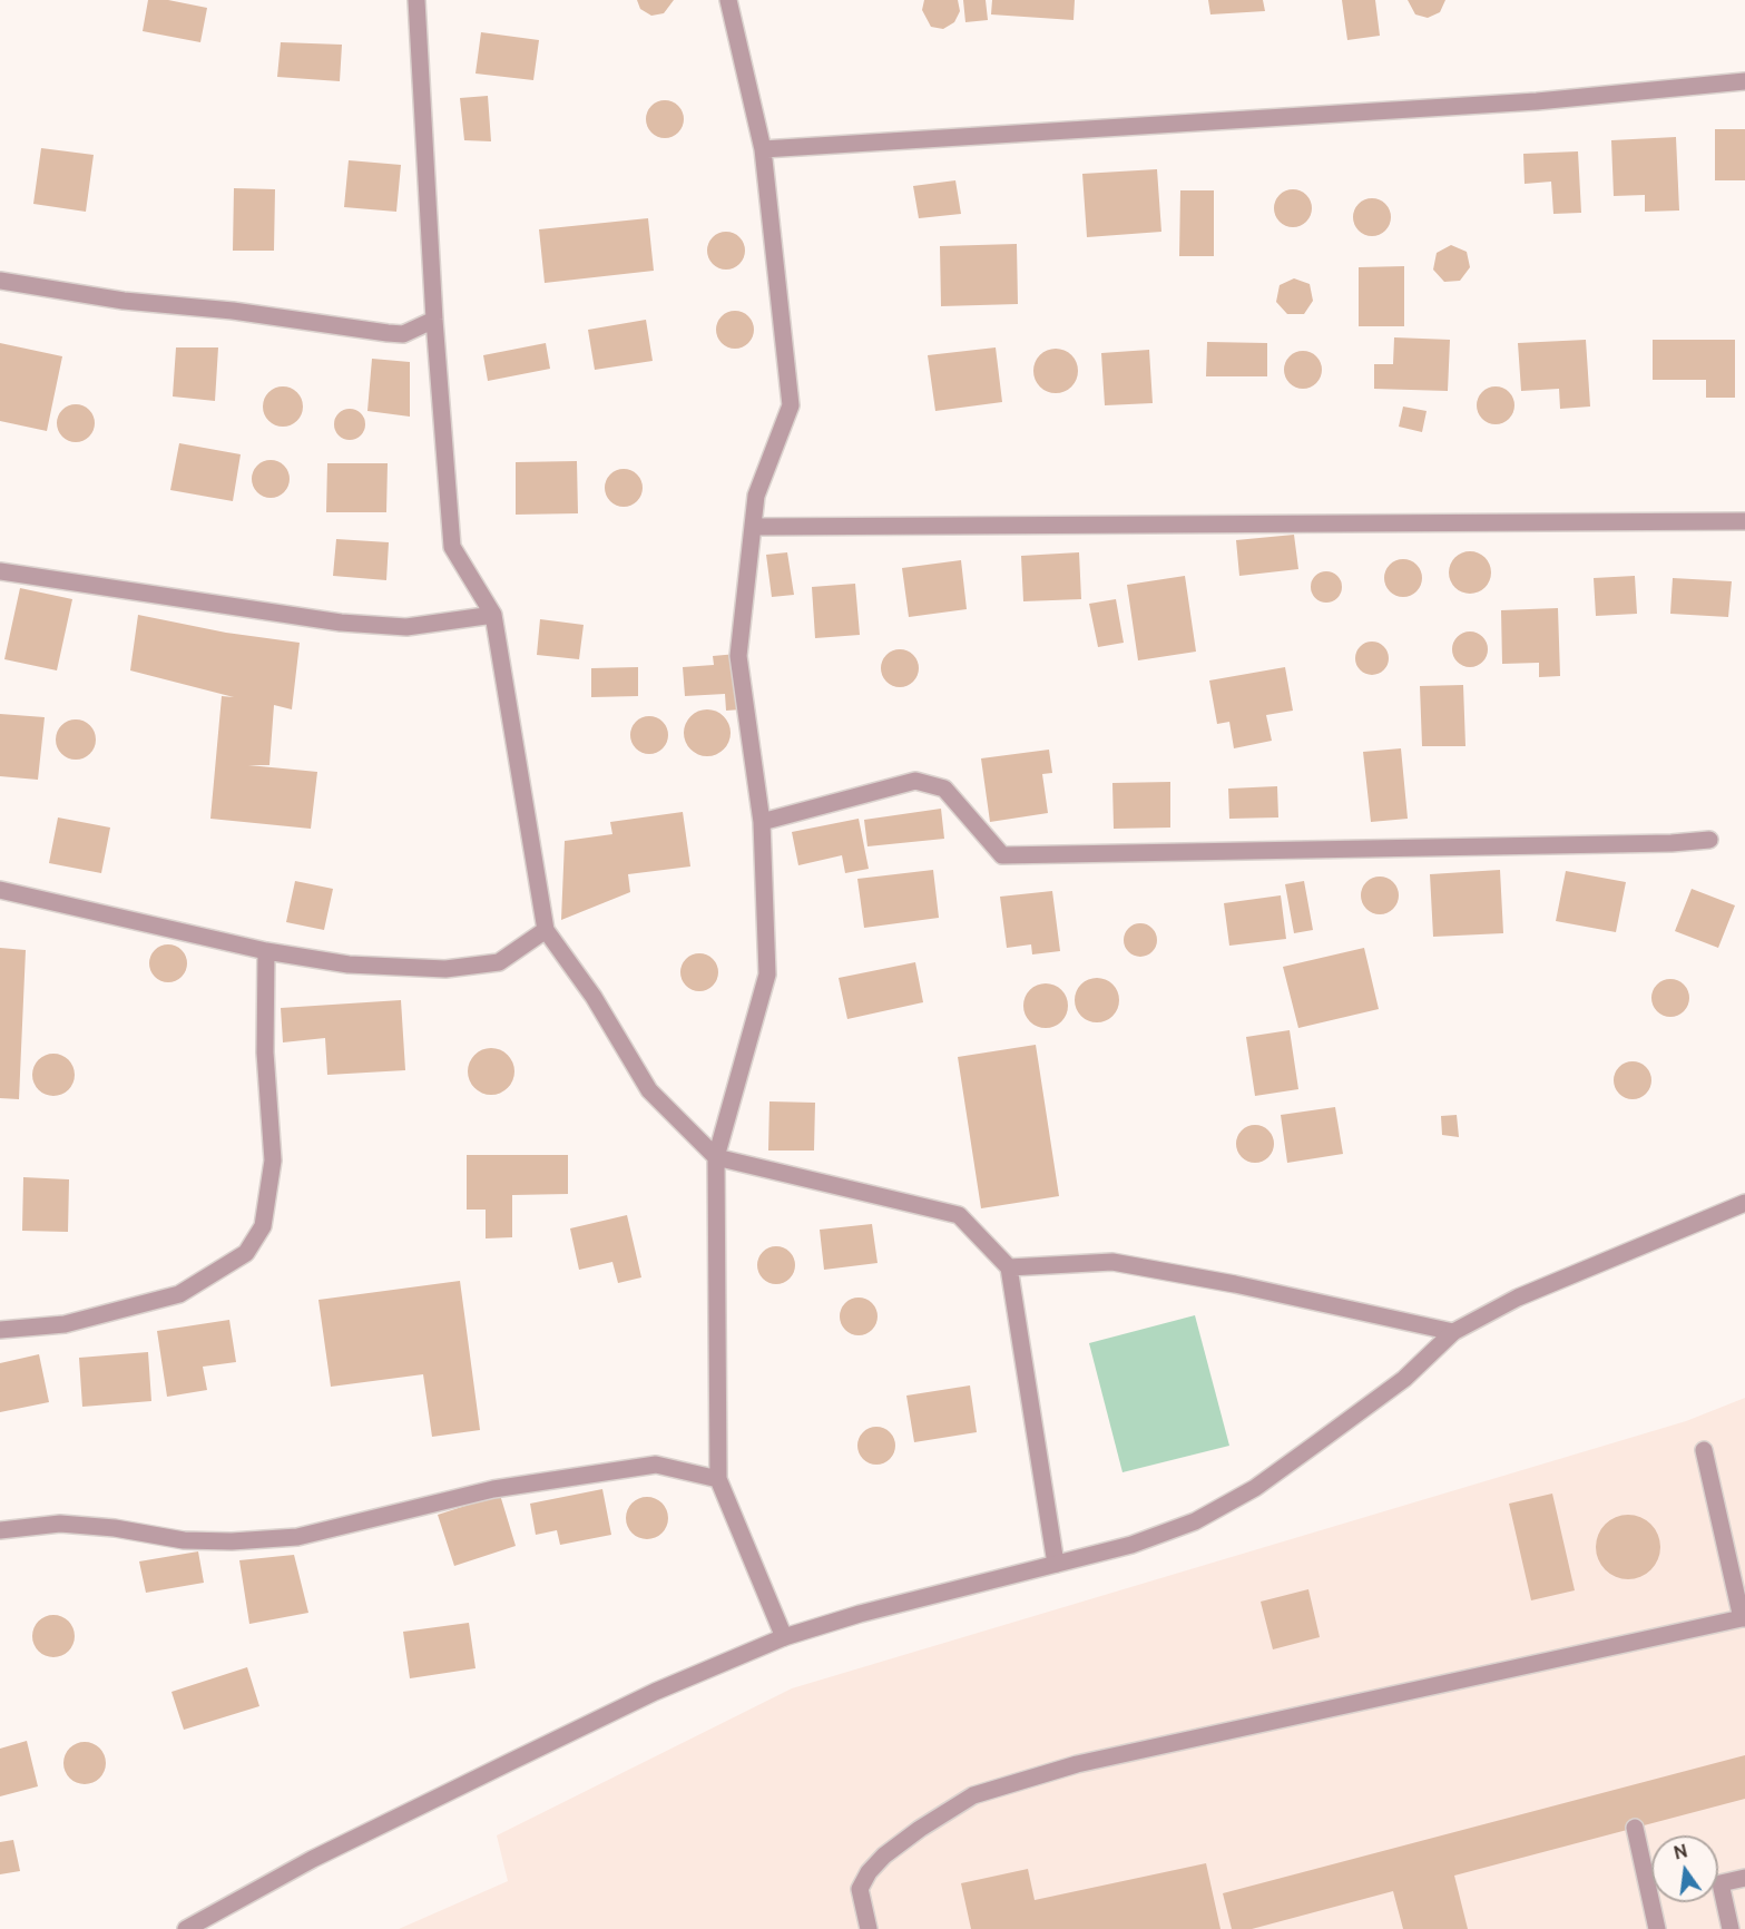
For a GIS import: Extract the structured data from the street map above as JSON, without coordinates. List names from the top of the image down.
{
  "north": "top"
}
